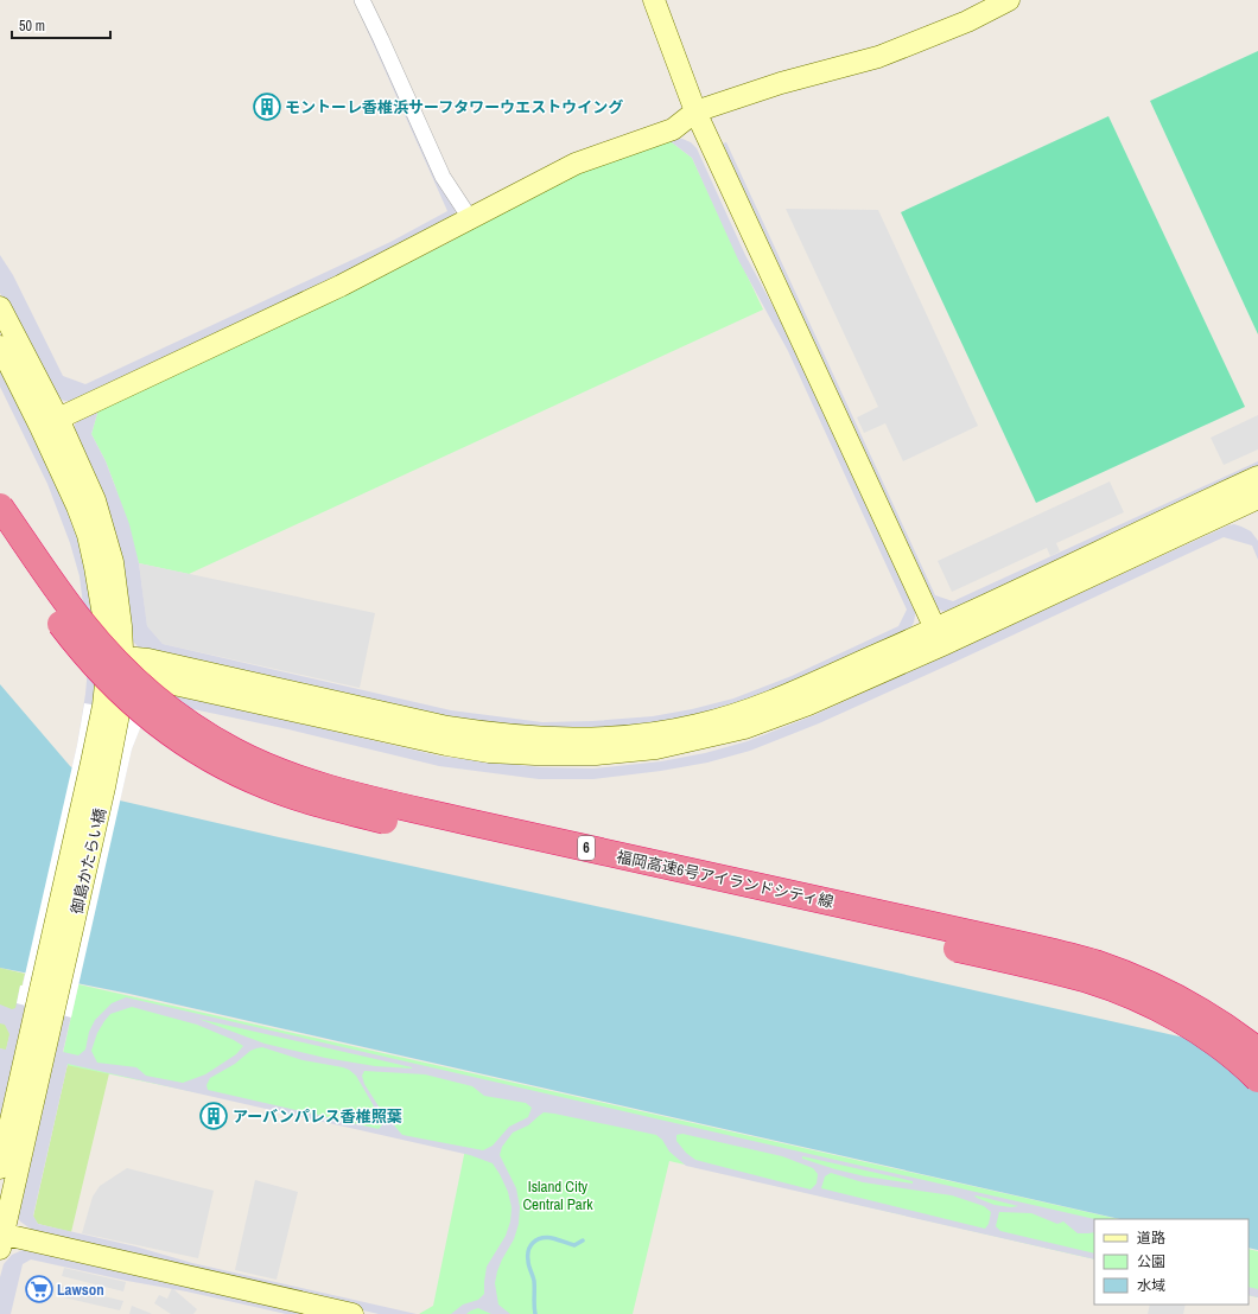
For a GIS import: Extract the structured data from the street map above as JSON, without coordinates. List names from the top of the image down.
{
  "streets": {
    "highway": ["6", "福岡高速6号アイランドシティ線"],
    "street": ["御島かたらい橋"]
  },
  "parks": ["Island City Central Park"],
  "places": {
    "building": ["モントーレ香椎浜サーフタワーウエストウイング", "アーバンパレス香椎照葉"],
    "supermarket": ["Lawson"]
  },
  "legend": ["道路", "公園", "水域"],
  "scale_bar": "50 m"
}
